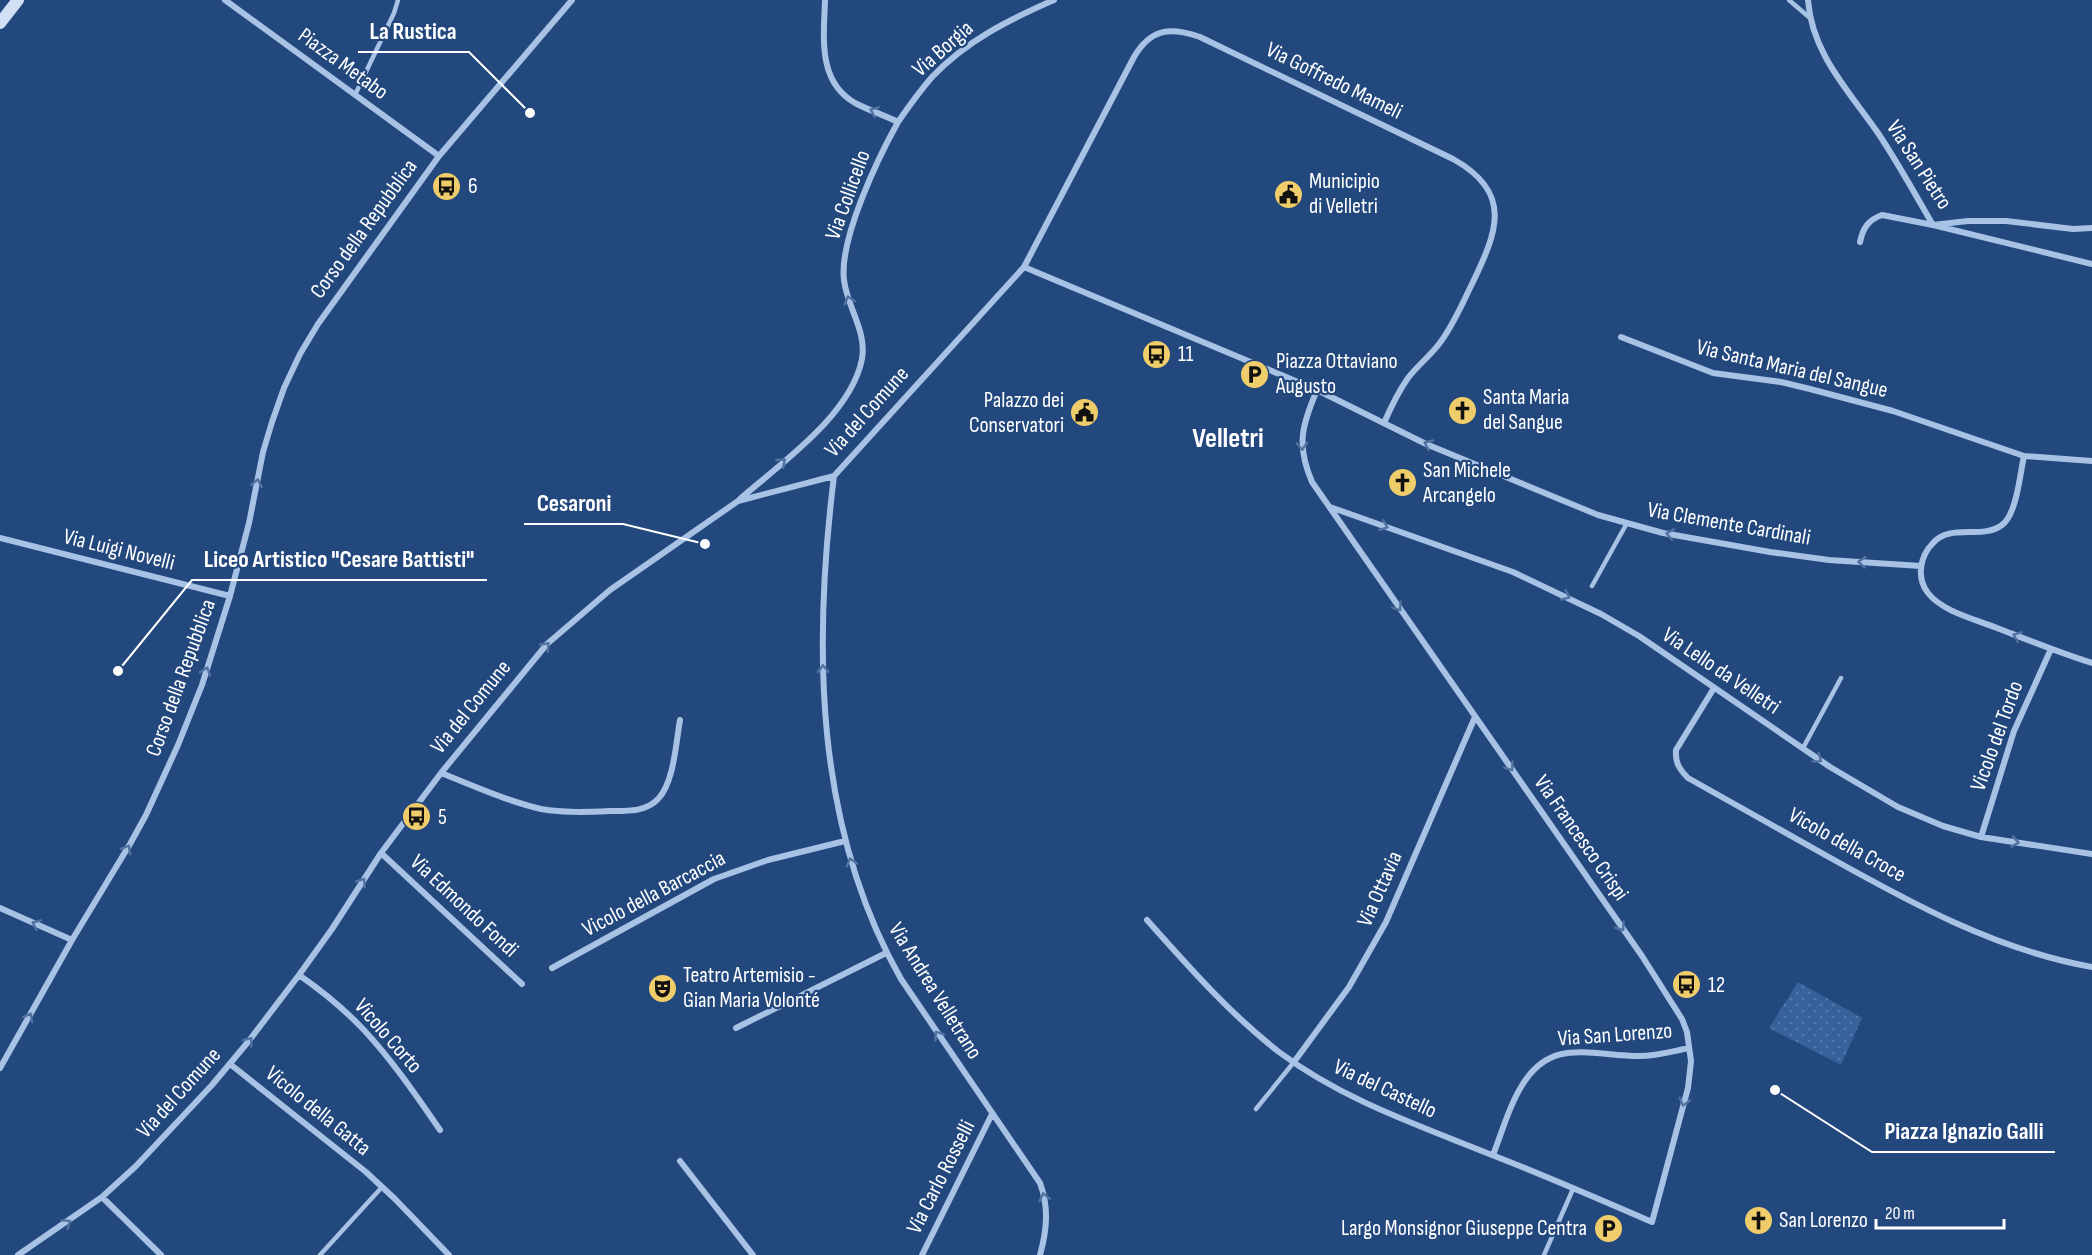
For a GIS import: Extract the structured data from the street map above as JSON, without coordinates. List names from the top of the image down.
{
  "streets": {
    "street": [
      "Via Borgia",
      "Piazza Metabo",
      "Via Goffredo Mameli",
      "Via San Pietro",
      "Via Collicello",
      "Corso della Repubblica",
      "Via Santa Maria del Sangue",
      "Via del Comune",
      "Via Clemente Cardinali",
      "Via Luigi Novelli",
      "Via Lello da Velletri",
      "Vicolo del Tordo",
      "Via Francesco Crispi",
      "Vicolo della Croce",
      "Via Ottavia",
      "Vicolo della Barcaccia",
      "Via Edmondo Fondi",
      "Via Andrea Velletrano",
      "Via San Lorenzo",
      "Vicolo Corto",
      "Via del Castello",
      "Vicolo della Gatta",
      "Via Carlo Rosselli"
    ]
  },
  "crossings": [
    ["Via Borgia", "Via Collicello"],
    ["Piazza Metabo", "Corso della Repubblica"],
    ["Via Goffredo Mameli", "Via del Comune"],
    ["Via Goffredo Mameli", "Via Clemente Cardinali"],
    ["Via Collicello", "Via del Comune"],
    ["Corso della Repubblica", "Via Luigi Novelli"],
    ["Via del Comune", "Via Edmondo Fondi"],
    ["Via del Comune", "Via Andrea Velletrano"],
    ["Via del Comune", "Vicolo Corto"],
    ["Via del Comune", "Vicolo della Gatta"],
    ["Via Lello da Velletri", "Vicolo del Tordo"],
    ["Via Lello da Velletri", "Via Francesco Crispi"],
    ["Via Lello da Velletri", "Vicolo della Croce"],
    ["Via Francesco Crispi", "Via Ottavia"],
    ["Via Francesco Crispi", "Via San Lorenzo"],
    ["Via Francesco Crispi", "Via del Castello"],
    ["Via Ottavia", "Via del Castello"],
    ["Vicolo della Barcaccia", "Via Andrea Velletrano"],
    ["Via Andrea Velletrano", "Via Carlo Rosselli"],
    ["Via San Lorenzo", "Via del Castello"]
  ],
  "one_way": [
    "Via Collicello",
    "Corso della Repubblica",
    "Via del Comune",
    "Via Clemente Cardinali",
    "Via Lello da Velletri",
    "Via Francesco Crispi",
    "Via Andrea Velletrano"
  ],
  "districts": ["Velletri"],
  "places": {
    "other": [
      "La Rustica",
      "Cesaroni",
      "Liceo Artistico \"Cesare Battisti\"",
      "Piazza Ignazio Galli"
    ],
    "bus stop": [
      "6",
      "11",
      "5",
      "12"
    ],
    "public building": ["Municipio di Velletri", "Palazzo dei Conservatori"],
    "parking": ["Piazza Ottaviano Augusto", "Largo Monsignor Giuseppe Centra"],
    "church": ["Santa Maria del Sangue", "San Michele Arcangelo", "San Lorenzo"],
    "theatre": ["Teatro Artemisio - Gian Maria Volonté"]
  },
  "scale_bar": "20 m"
}
